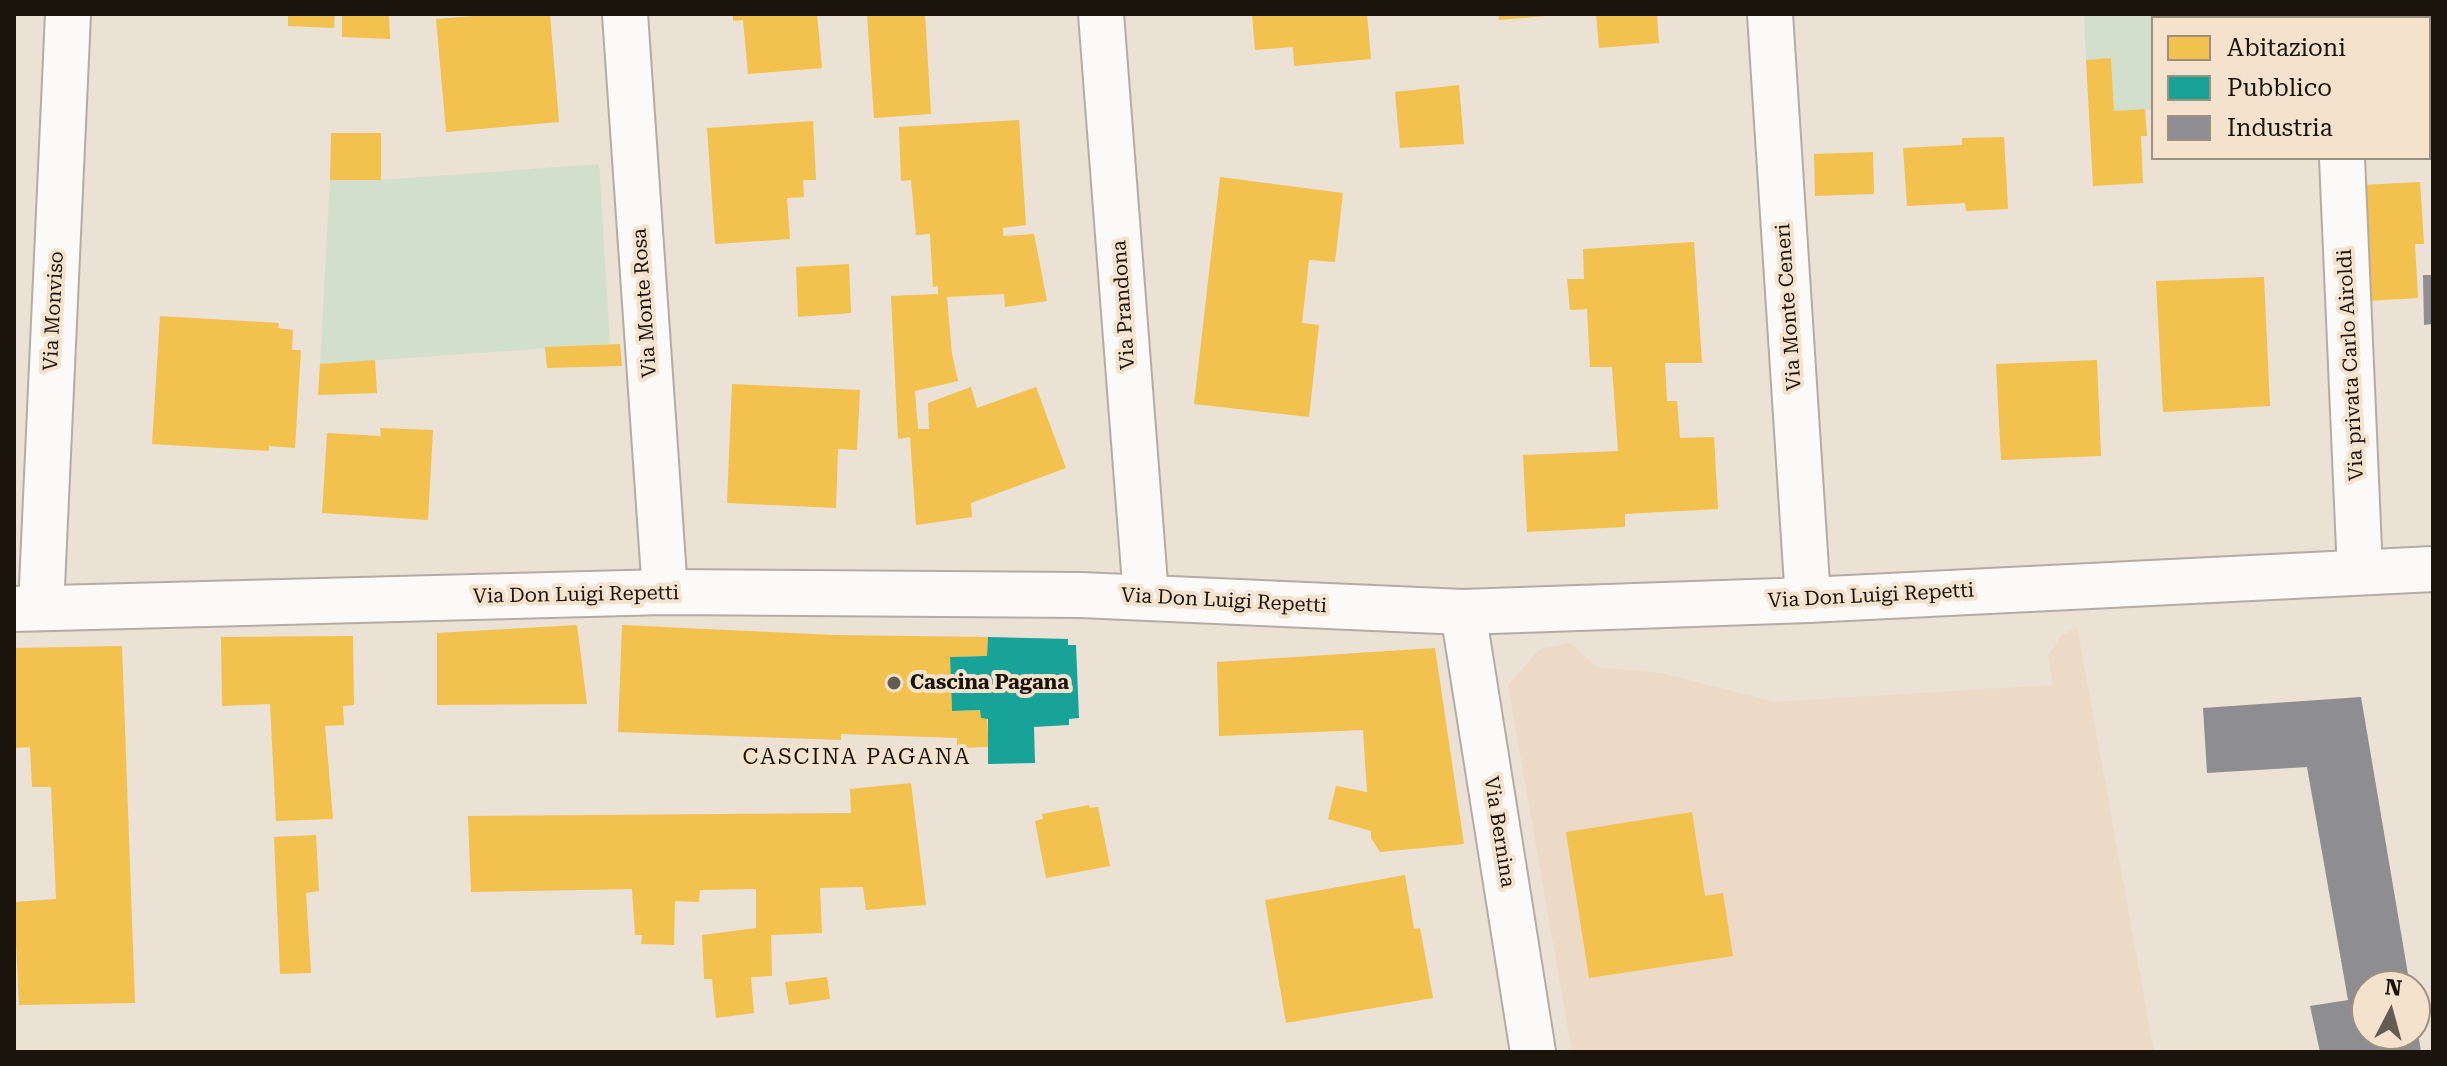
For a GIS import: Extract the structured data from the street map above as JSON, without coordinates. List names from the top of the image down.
{
  "streets": {
    "street": [
      "Via Monte Rosa",
      "Via Prandona",
      "Via Monte Ceneri",
      "Via Monviso",
      "Via privata Carlo Airoldi",
      "Via Don Luigi Repetti",
      "Via Bernina"
    ]
  },
  "crossings": [
    ["Via Monte Rosa", "Via Don Luigi Repetti"],
    ["Via Prandona", "Via Don Luigi Repetti"],
    ["Via Monte Ceneri", "Via Don Luigi Repetti"],
    ["Via Monviso", "Via Don Luigi Repetti"],
    ["Via privata Carlo Airoldi", "Via Don Luigi Repetti"],
    ["Via Don Luigi Repetti", "Via Bernina"]
  ],
  "districts": ["CASCINA PAGANA"],
  "places": ["Cascina Pagana"],
  "legend": ["Abitazioni", "Pubblico", "Industria"],
  "north": "top"
}
